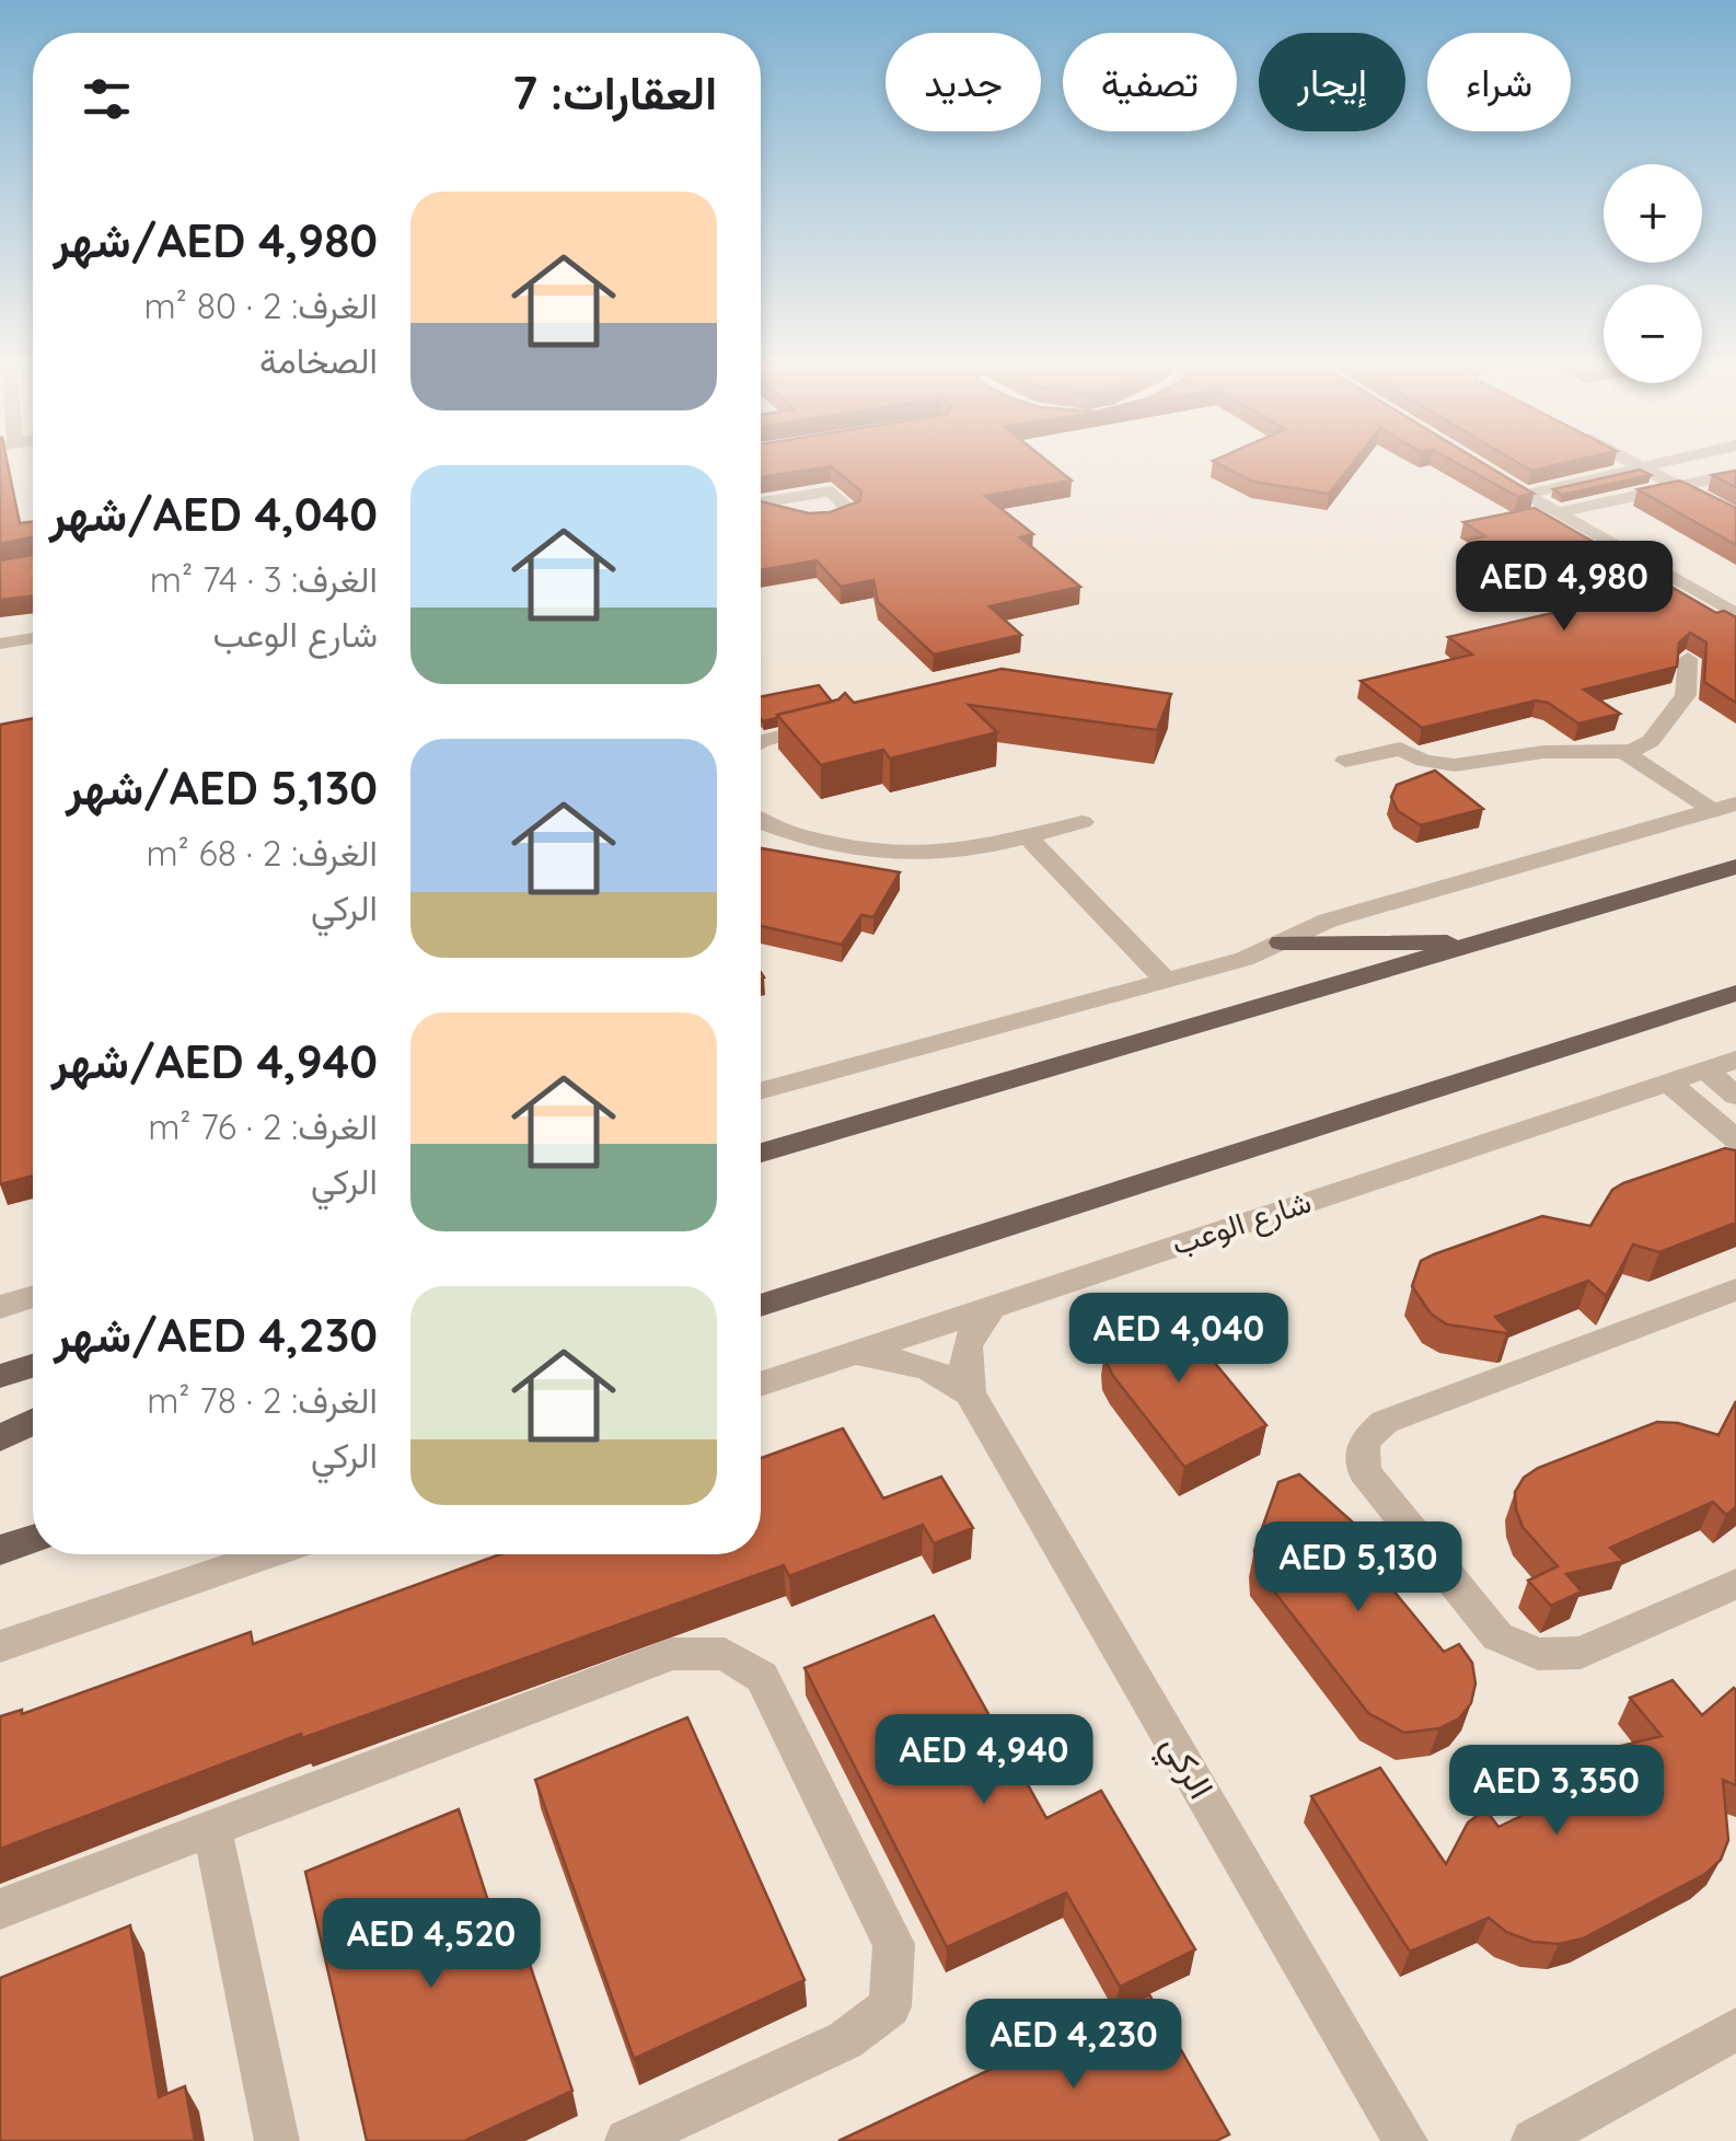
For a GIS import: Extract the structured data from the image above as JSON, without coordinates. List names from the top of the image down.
{
  "streets": {
    "street": ["شارع الوعب", "الركي"]
  },
  "crossings": [
    ["شارع الوعب", "الركي"]
  ],
  "page": {
    "chip": [
      "شراء",
      "إيجار",
      "تصفية",
      "جديد"
    ],
    "heading": "العقارات: 7",
    "map_buttons": ["+", "−"],
    "list": [
      {
        "name": "AED 4,980/شهر",
        "note": "الغرف: 2 · 80 m² · الصخامة"
      },
      {
        "name": "AED 4,040/شهر",
        "note": "الغرف: 3 · 74 m² · شارع الوعب"
      },
      {
        "name": "AED 5,130/شهر",
        "note": "الغرف: 2 · 68 m² · الركي"
      },
      {
        "name": "AED 4,940/شهر",
        "note": "الغرف: 2 · 76 m² · الركي"
      },
      {
        "name": "AED 4,230/شهر",
        "note": "الغرف: 2 · 78 m² · الركي"
      }
    ],
    "price": [
      "AED 4,980",
      "AED 4,040",
      "AED 5,130",
      "AED 4,940",
      "AED 3,350",
      "AED 4,520",
      "AED 4,230"
    ]
  }
}
